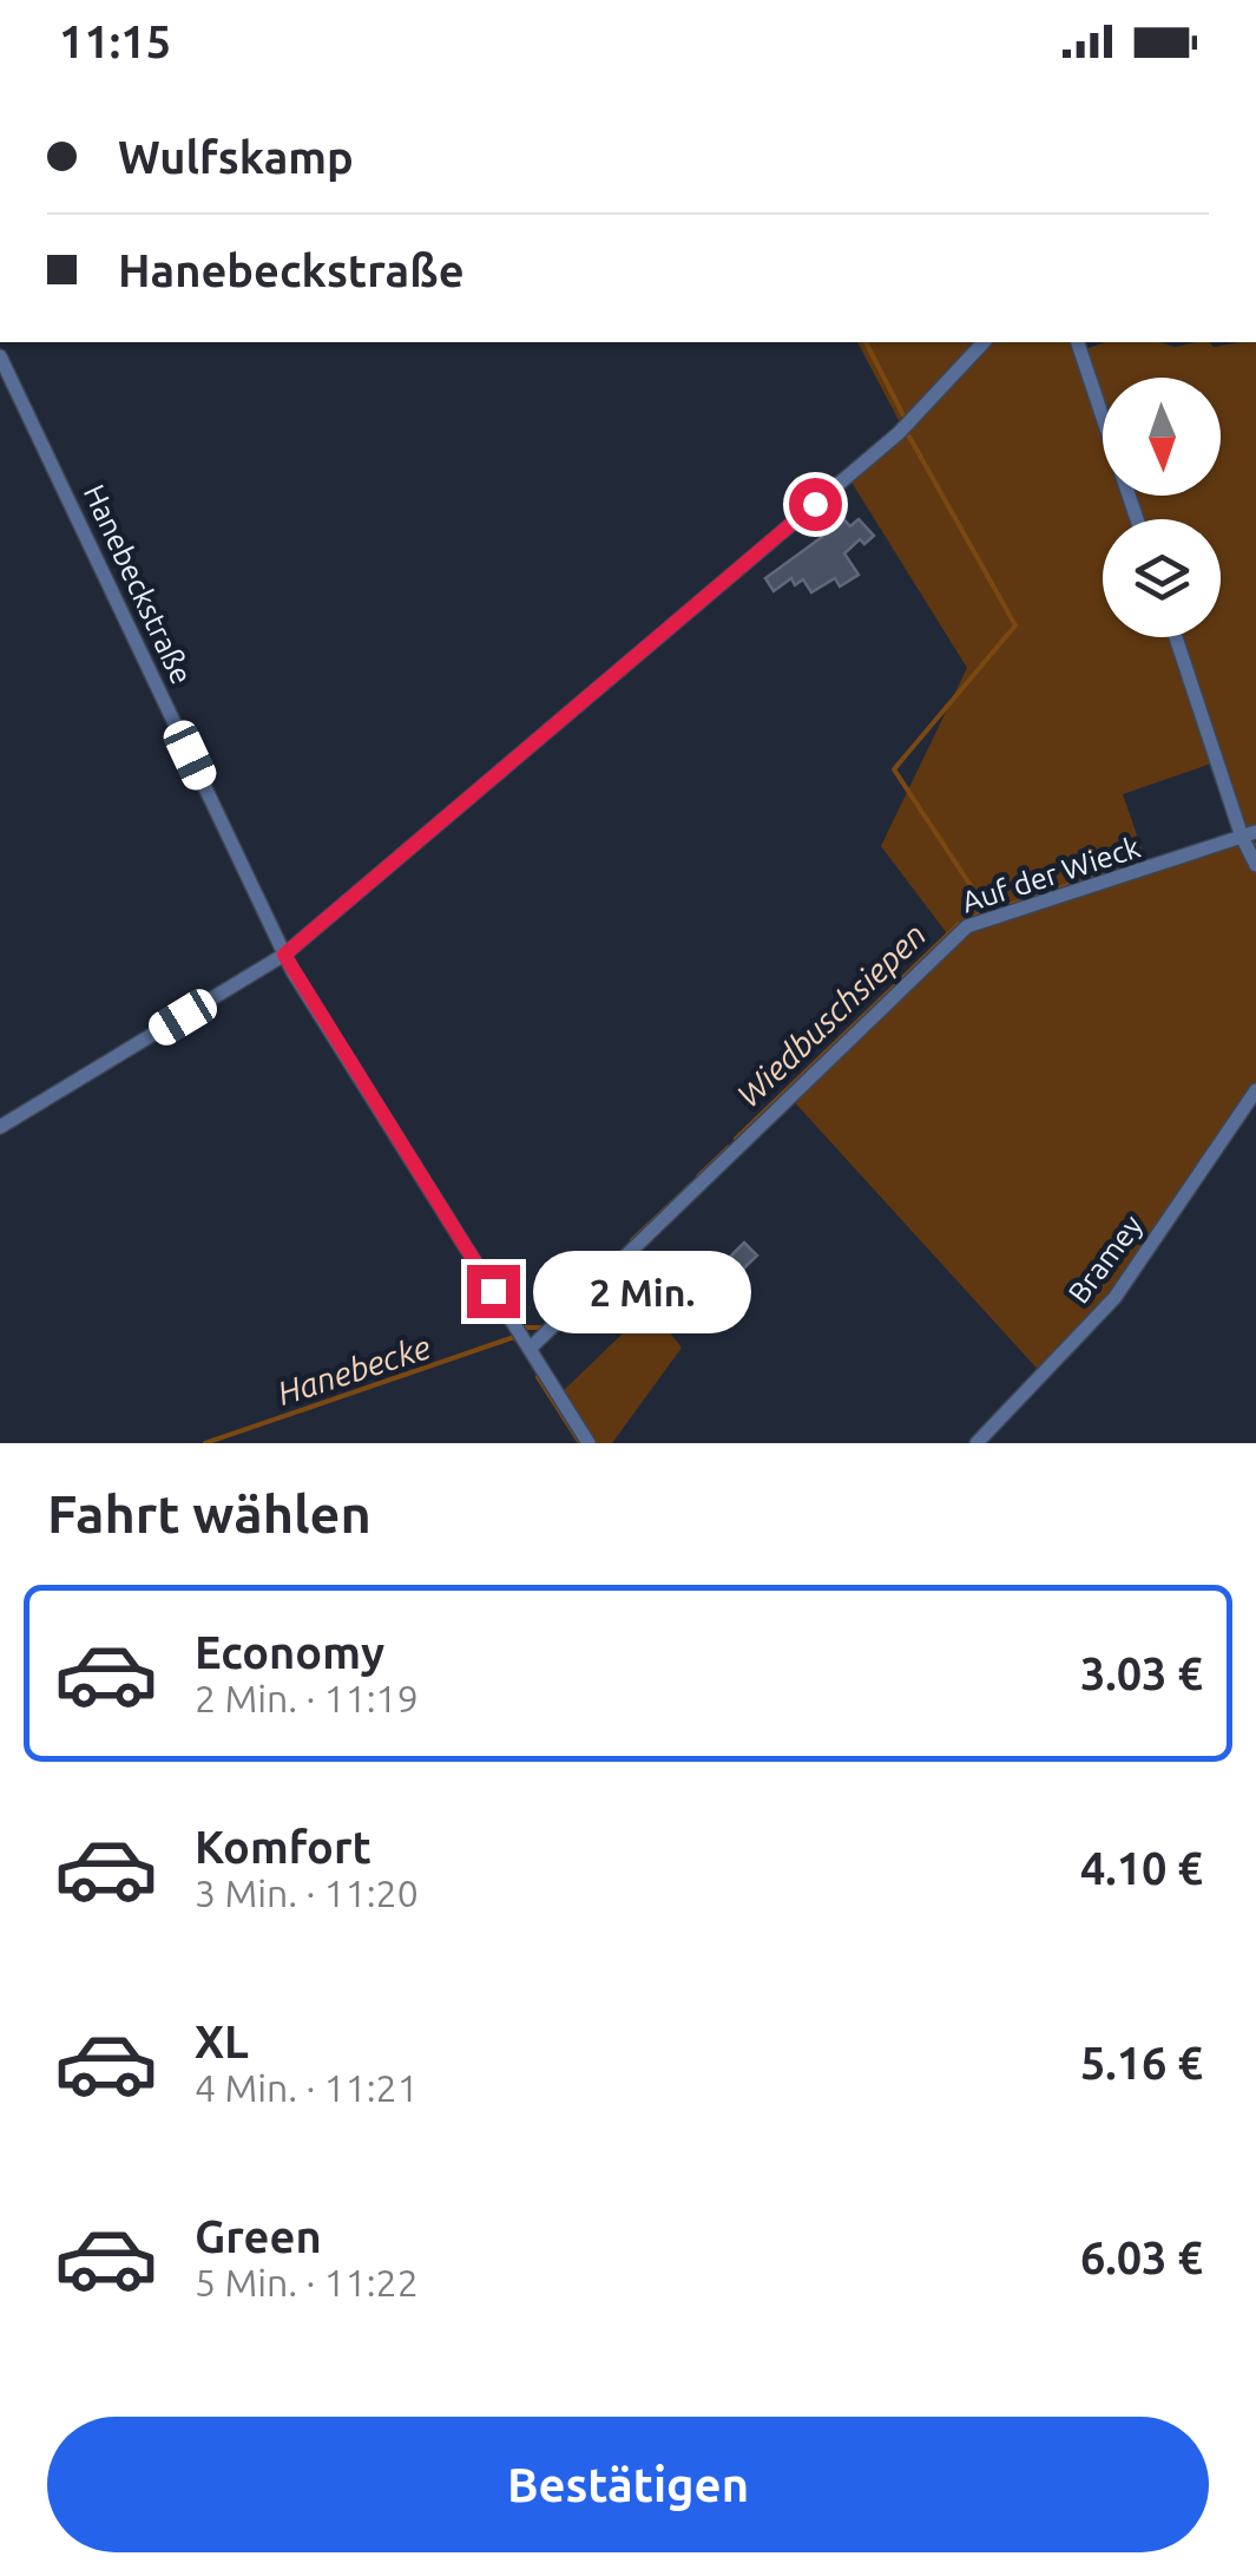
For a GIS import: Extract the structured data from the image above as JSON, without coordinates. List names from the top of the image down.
{
  "streets": {
    "street": ["Hanebeckstraße", "Auf der Wieck", "Bramey"]
  },
  "crossings": [
    ["Hanebeckstraße", "Auf der Wieck"]
  ],
  "water": ["Wiedbuschsiepen", "Hanebecke"],
  "north": "bottom",
  "page": {
    "status": "11:15",
    "banner": ["Wulfskamp", "Hanebeckstraße"],
    "bubble": "2 Min.",
    "heading": "Fahrt wählen",
    "list": [
      {
        "name": "Economy",
        "note": "2 Min. · 11:19",
        "value": "3.03 €"
      },
      {
        "name": "Komfort",
        "note": "3 Min. · 11:20",
        "value": "4.10 €"
      },
      {
        "name": "XL",
        "note": "4 Min. · 11:21",
        "value": "5.16 €"
      },
      {
        "name": "Green",
        "note": "5 Min. · 11:22",
        "value": "6.03 €"
      }
    ],
    "buttons": "Bestätigen"
  }
}
